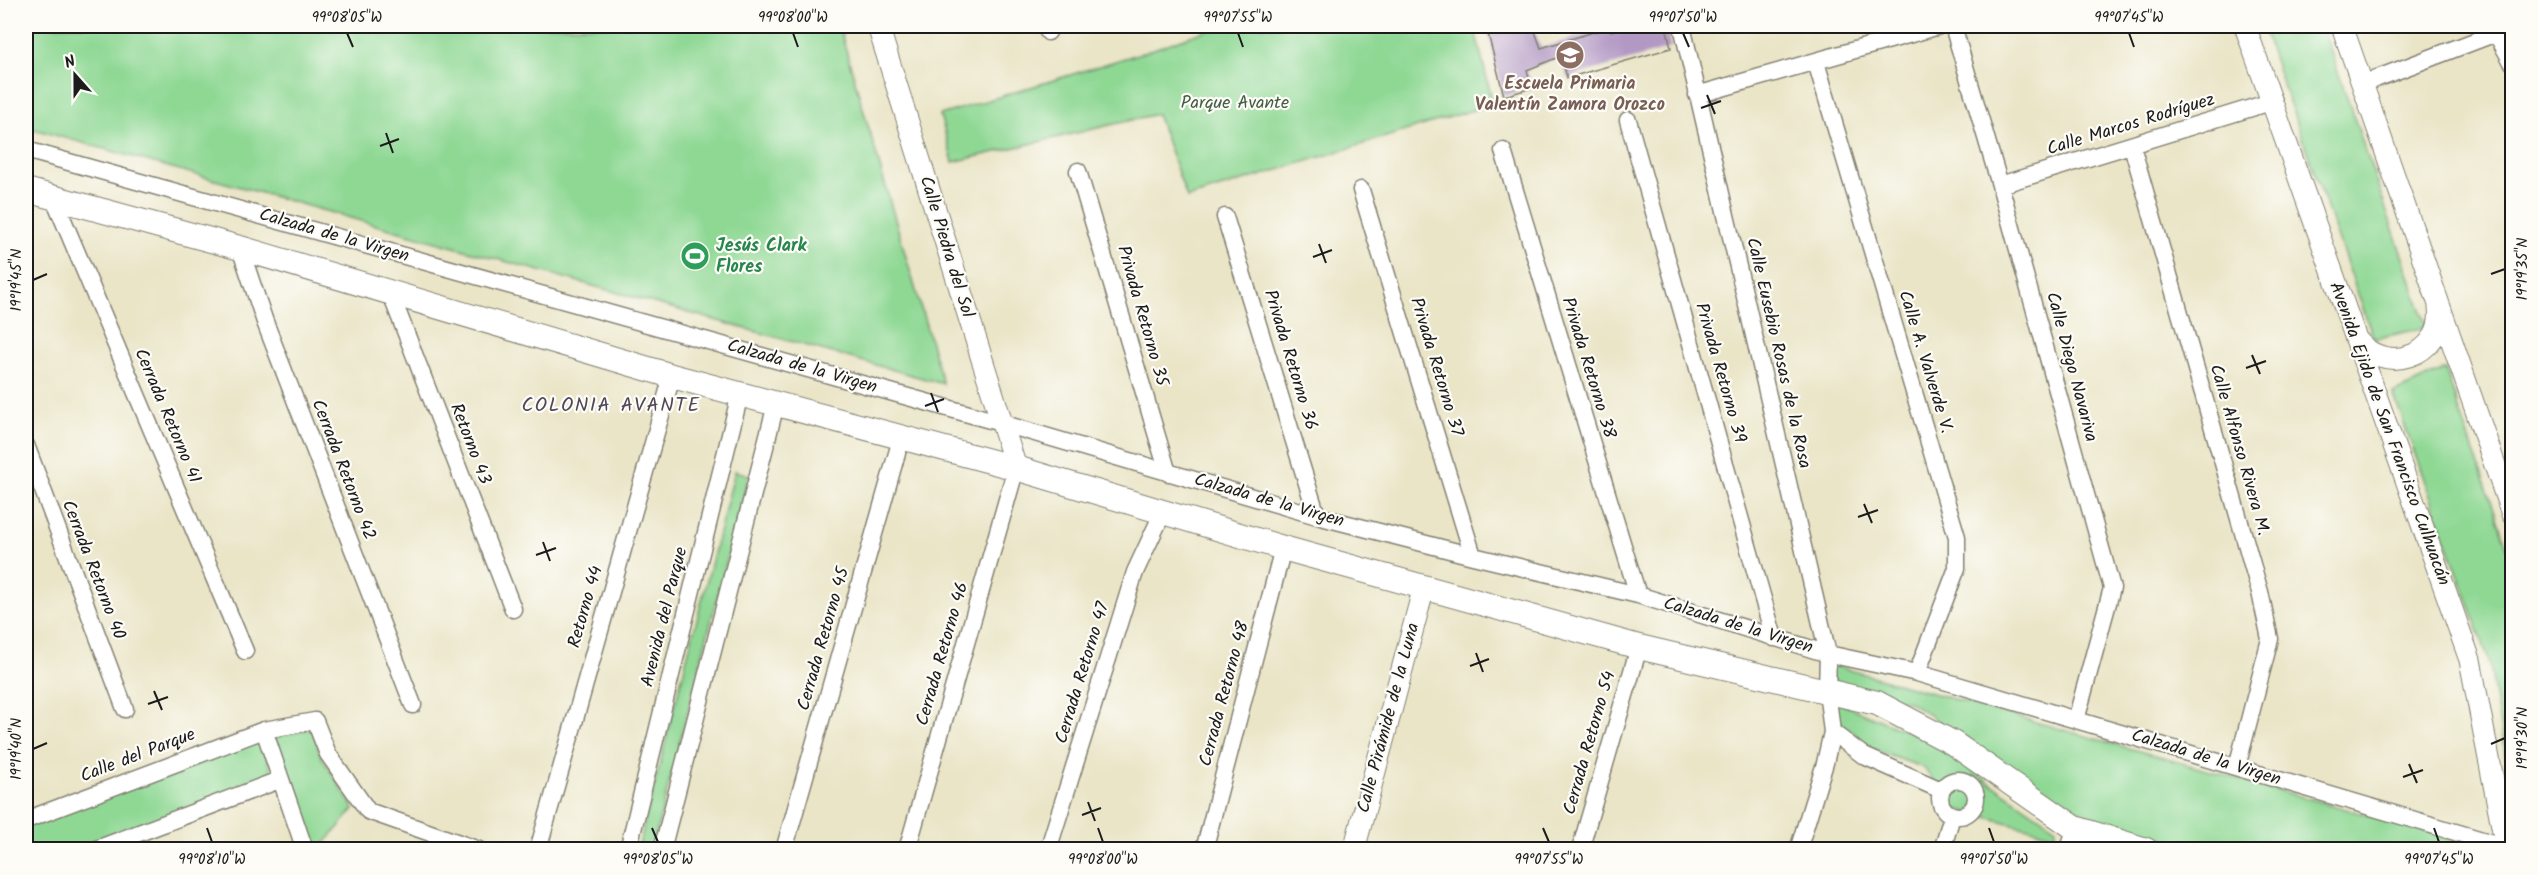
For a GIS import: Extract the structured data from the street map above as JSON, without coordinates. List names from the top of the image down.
{
  "streets": {
    "main road": ["Calzada de la Virgen"],
    "street": [
      "Calle Marcos Rodríguez",
      "Calle Piedra del Sol",
      "Privada Retorno 35",
      "Calle Eusebio Rosas de la Rosa",
      "Privada Retorno 36",
      "Calle A. Valverde V.",
      "Privada Retorno 37",
      "Calle Diego Navariva",
      "Privada Retorno 38",
      "Privada Retorno 39",
      "Cerrada Retorno 41",
      "Avenida Ejido de San Francisco Culhuacán",
      "Retorno 43",
      "Calle Alfonso Rivera M.",
      "Cerrada Retorno 42",
      "Cerrada Retorno 40",
      "Retorno 44",
      "Avenida del Parque",
      "Cerrada Retorno 45",
      "Cerrada Retorno 46",
      "Cerrada Retorno 47",
      "Cerrada Retorno 48",
      "Calle Pirámide de la Luna",
      "Cerrada Retorno 54",
      "Calle del Parque"
    ]
  },
  "crossings": [
    ["Calle Marcos Rodríguez", "Calle Diego Navariva"],
    ["Calle Marcos Rodríguez", "Avenida Ejido de San Francisco Culhuacán"],
    ["Calle Marcos Rodríguez", "Calle Alfonso Rivera M."],
    ["Calzada de la Virgen", "Calle Piedra del Sol"],
    ["Calzada de la Virgen", "Privada Retorno 35"],
    ["Calzada de la Virgen", "Calle Eusebio Rosas de la Rosa"],
    ["Calzada de la Virgen", "Privada Retorno 36"],
    ["Calzada de la Virgen", "Calle A. Valverde V."],
    ["Calzada de la Virgen", "Privada Retorno 37"],
    ["Calzada de la Virgen", "Calle Diego Navariva"],
    ["Calzada de la Virgen", "Privada Retorno 38"],
    ["Calzada de la Virgen", "Privada Retorno 39"],
    ["Calzada de la Virgen", "Cerrada Retorno 41"],
    ["Calzada de la Virgen", "Avenida Ejido de San Francisco Culhuacán"],
    ["Calzada de la Virgen", "Retorno 43"],
    ["Calzada de la Virgen", "Calle Alfonso Rivera M."],
    ["Calzada de la Virgen", "Cerrada Retorno 42"],
    ["Calzada de la Virgen", "Retorno 44"],
    ["Calzada de la Virgen", "Avenida del Parque"],
    ["Calzada de la Virgen", "Cerrada Retorno 45"],
    ["Calzada de la Virgen", "Cerrada Retorno 46"],
    ["Calzada de la Virgen", "Cerrada Retorno 47"],
    ["Calzada de la Virgen", "Cerrada Retorno 48"],
    ["Calzada de la Virgen", "Calle Pirámide de la Luna"],
    ["Calzada de la Virgen", "Cerrada Retorno 54"],
    ["Calle Piedra del Sol", "Cerrada Retorno 46"]
  ],
  "districts": ["COLONIA AVANTE"],
  "parks": ["Parque Avante"],
  "places": {
    "school or university": ["Escuela Primaria Valentín Zamora Orozco"],
    "sports": ["Jesús Clark Flores"]
  },
  "north": "top",
  "coordinates": [
    "99°08'05\"W",
    "99°08'00\"W",
    "99°07'55\"W",
    "99°07'50\"W",
    "99°07'45\"W",
    "19°19'35\"N",
    "19°19'45\"N",
    "19°19'30\"N",
    "19°19'40\"N",
    "99°08'10\"W"
  ]
}
